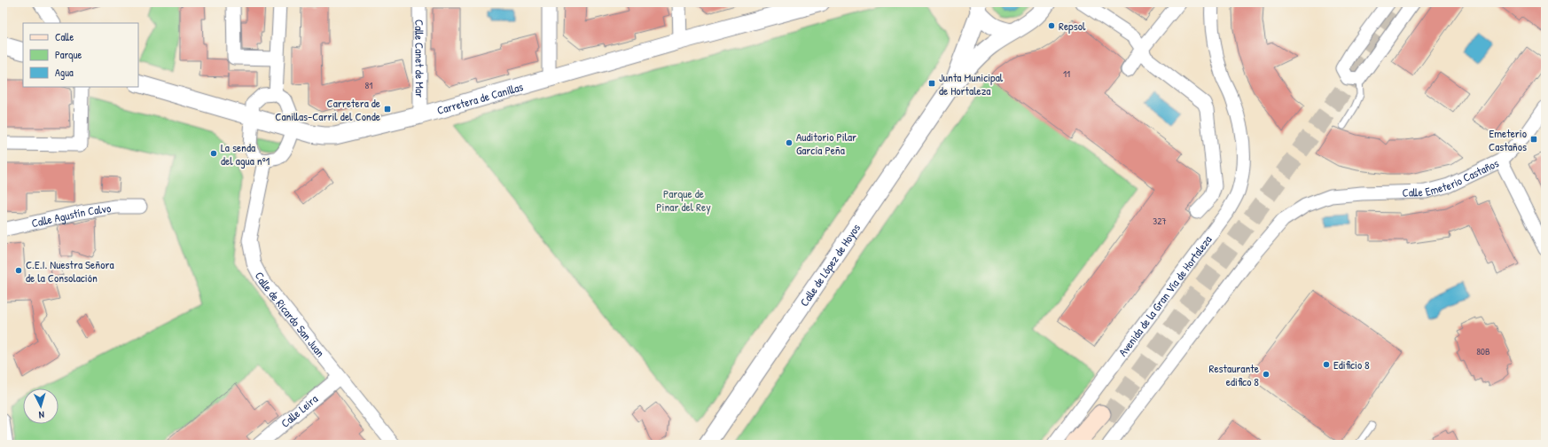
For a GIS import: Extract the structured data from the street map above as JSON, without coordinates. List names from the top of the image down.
{
  "streets": {
    "street": [
      "Calle Canet de Mar",
      "Carretera de Canillas",
      "Calle Emeterio Castaños",
      "Calle Agustín Calvo",
      "Calle de López de Hoyos",
      "Avenida de la Gran Vía de Hortaleza",
      "Calle de Ricardo San Juan",
      "Calle Leira"
    ]
  },
  "crossings": [
    ["Calle Canet de Mar", "Carretera de Canillas"],
    ["Calle de Ricardo San Juan", "Calle Leira"]
  ],
  "parks": ["Parque de Pinar del Rey"],
  "places": {
    "other": [
      "Repsol",
      "Auditorio Pilar García Peña",
      "La senda del agua nº1",
      "C.E.I. Nuestra Señora de la Consolación",
      "Edificio 8",
      "Restaurante edifico 8"
    ],
    "transit": ["Junta Municipal de Hortaleza", "Carretera de Canillas-Carril del Conde", "Emeterio Castaños"]
  },
  "house_numbers": [
    "11",
    "81",
    "327",
    "80B"
  ],
  "legend": ["Calle", "Parque", "Agua"],
  "north": "bottom"
}
